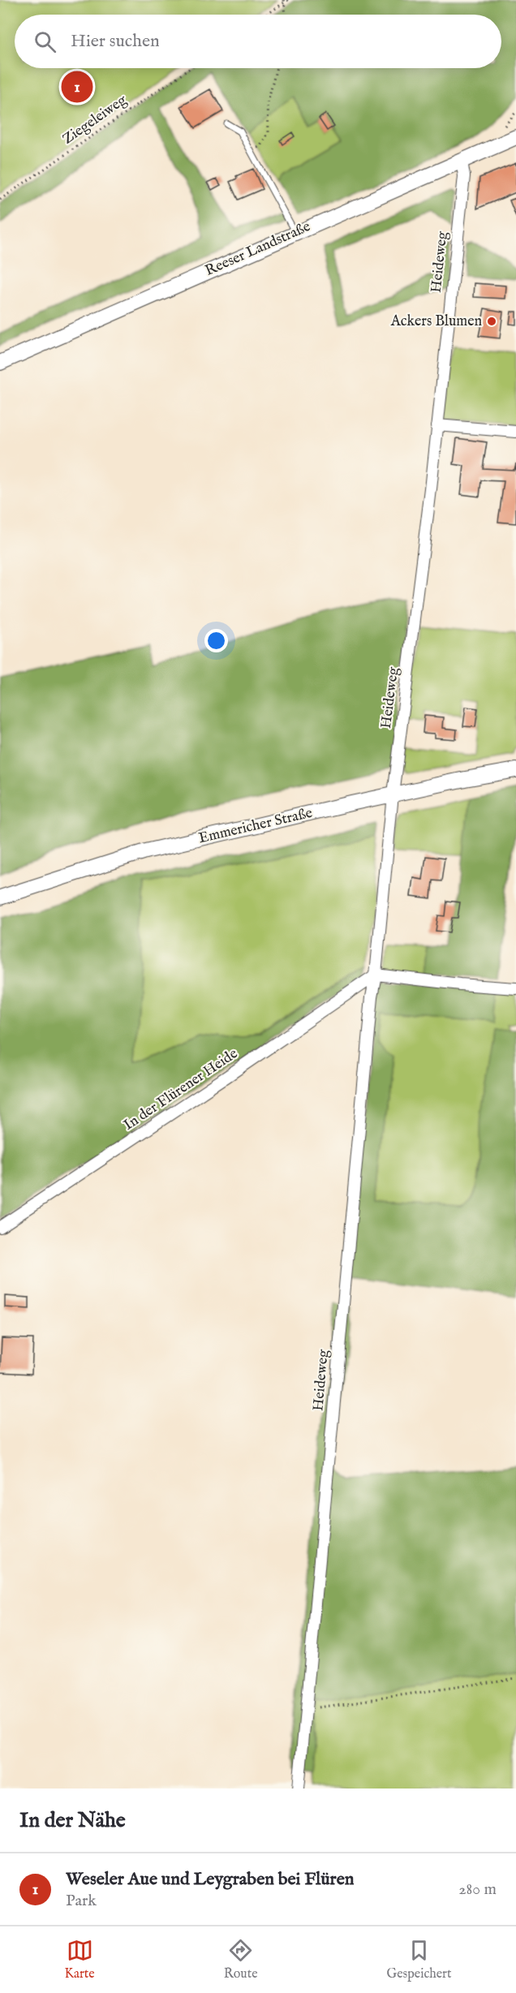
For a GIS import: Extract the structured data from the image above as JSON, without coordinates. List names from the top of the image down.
{
  "streets": {
    "street": [
      "Reeser Landstraße",
      "Heideweg",
      "Emmericher Straße",
      "In der Flürener Heide"
    ],
    "path": ["Ziegeleiweg"]
  },
  "crossings": [
    ["Reeser Landstraße", "Heideweg"],
    ["Heideweg", "Emmericher Straße"],
    ["Heideweg", "In der Flürener Heide"]
  ],
  "places": ["Ackers Blumen"],
  "page": {
    "search": "Hier suchen",
    "pins": "1",
    "heading": "In der Nähe",
    "list": [
      {
        "mark": "1",
        "name": "Weseler Aue und Leygraben bei Flüren",
        "note": "Park",
        "value": "280 m"
      }
    ],
    "nav": ["Karte", "Route", "Gespeichert"]
  }
}
